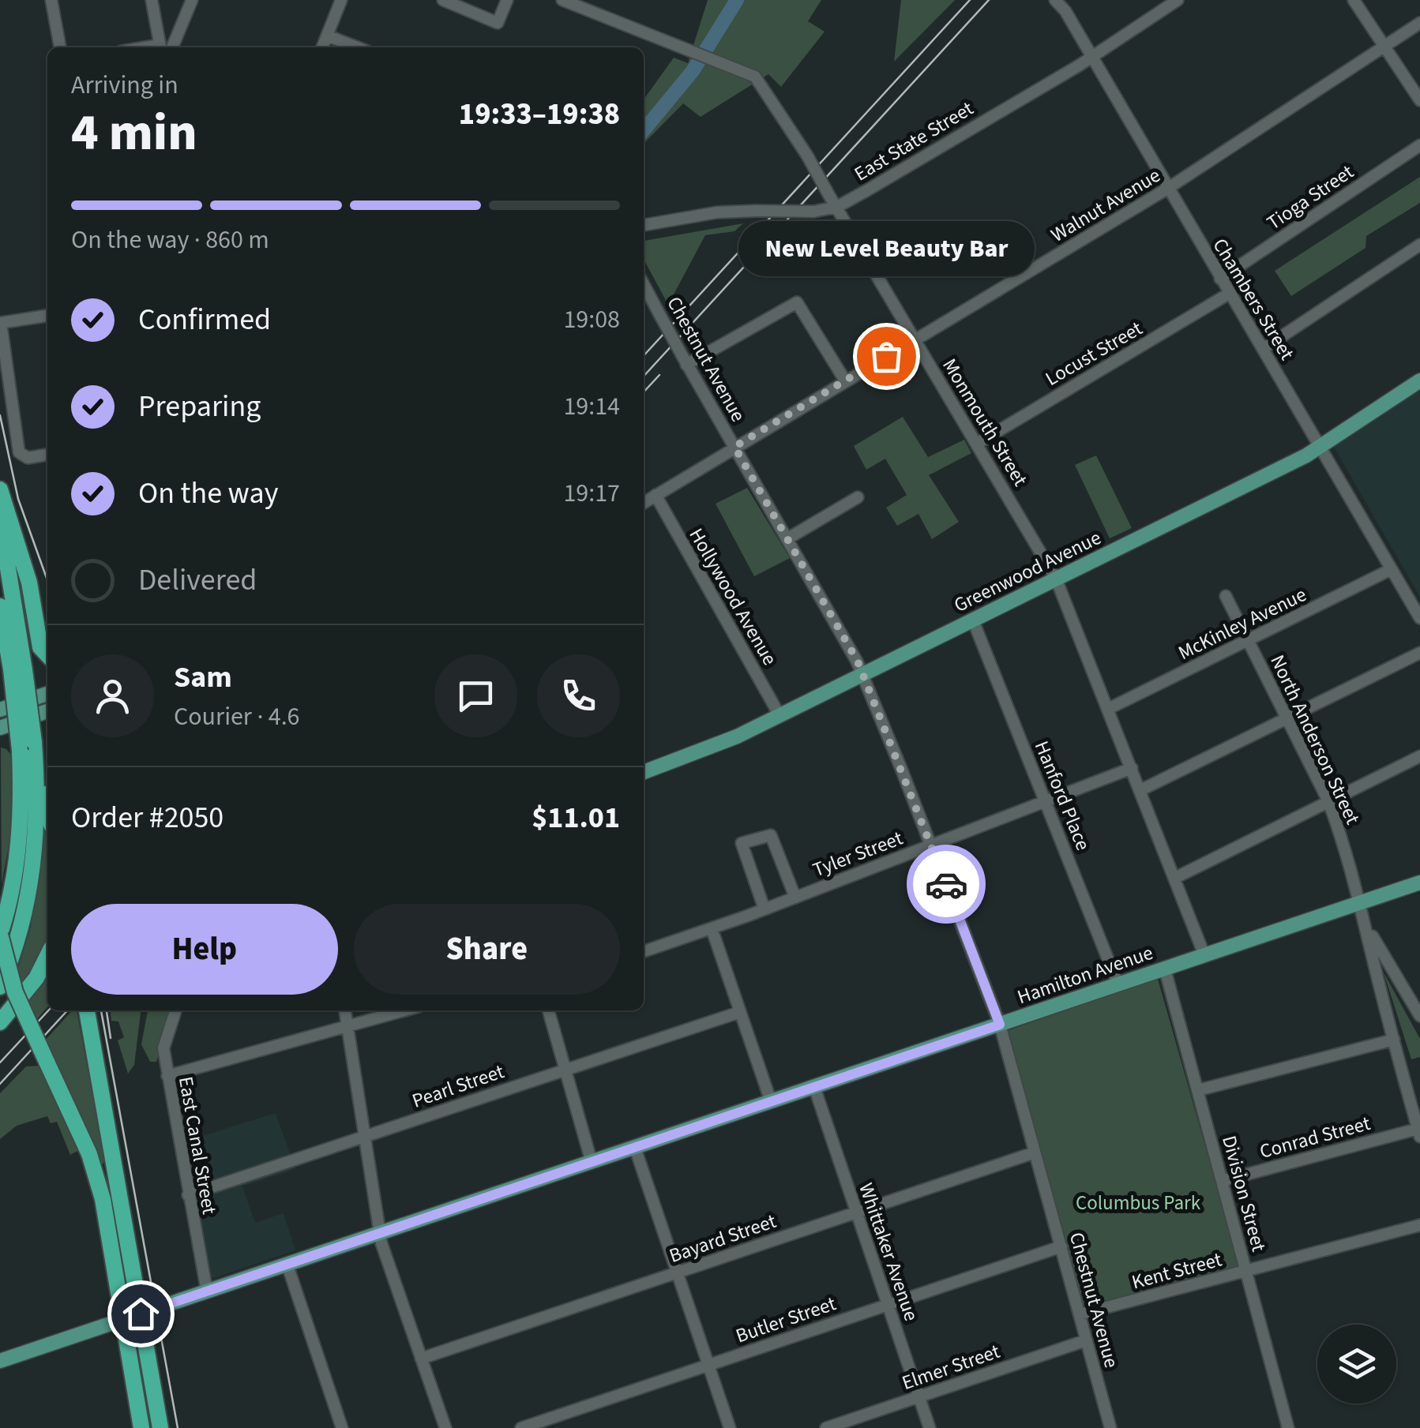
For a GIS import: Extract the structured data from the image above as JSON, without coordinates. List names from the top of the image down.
{
  "streets": {
    "main road": ["Greenwood Avenue", "Hamilton Avenue"],
    "street": [
      "East State Street",
      "Tioga Street",
      "Walnut Avenue",
      "Chambers Street",
      "Locust Street",
      "Chestnut Avenue",
      "Monmouth Street",
      "Hollywood Avenue",
      "McKinley Avenue",
      "North Anderson Street",
      "Hanford Place",
      "Tyler Street",
      "Pearl Street",
      "Conrad Street",
      "East Canal Street",
      "Division Street",
      "Bayard Street",
      "Whittaker Avenue",
      "Kent Street",
      "Butler Street",
      "Elmer Street"
    ]
  },
  "crossings": [
    ["East State Street", "Chambers Street"],
    ["East State Street", "Monmouth Street"],
    ["Tioga Street", "Chambers Street"],
    ["Walnut Avenue", "Chambers Street"],
    ["Walnut Avenue", "Chestnut Avenue"],
    ["Walnut Avenue", "Monmouth Street"],
    ["Walnut Avenue", "Hollywood Avenue"],
    ["Chambers Street", "Locust Street"],
    ["Chambers Street", "Greenwood Avenue"],
    ["Chambers Street", "McKinley Avenue"],
    ["Locust Street", "Monmouth Street"],
    ["Chestnut Avenue", "Greenwood Avenue"],
    ["Chestnut Avenue", "Tyler Street"],
    ["Chestnut Avenue", "Hamilton Avenue"],
    ["Chestnut Avenue", "Bayard Street"],
    ["Chestnut Avenue", "Kent Street"],
    ["Chestnut Avenue", "Butler Street"],
    ["Chestnut Avenue", "Elmer Street"],
    ["Monmouth Street", "Greenwood Avenue"],
    ["Monmouth Street", "McKinley Avenue"],
    ["Monmouth Street", "Tyler Street"],
    ["Monmouth Street", "Hamilton Avenue"],
    ["Greenwood Avenue", "Hollywood Avenue"],
    ["Greenwood Avenue", "Hanford Place"],
    ["McKinley Avenue", "North Anderson Street"],
    ["North Anderson Street", "Hamilton Avenue"],
    ["Hanford Place", "Tyler Street"],
    ["Hanford Place", "Hamilton Avenue"],
    ["Hamilton Avenue", "East Canal Street"],
    ["Hamilton Avenue", "Division Street"],
    ["Hamilton Avenue", "Whittaker Avenue"],
    ["Pearl Street", "East Canal Street"],
    ["Conrad Street", "Division Street"],
    ["Division Street", "Kent Street"],
    ["Bayard Street", "Whittaker Avenue"],
    ["Whittaker Avenue", "Butler Street"],
    ["Whittaker Avenue", "Elmer Street"]
  ],
  "parks": ["Columbus Park"],
  "places": ["New Level Beauty Bar"],
  "page": {
    "heading": ["4 min", "Arriving in", "19:33–19:38"],
    "panel": [
      "Sam",
      "Courier · 4.6",
      "Order #2050",
      "$11.01"
    ],
    "bar": "On the way · 860 m",
    "bubble": "New Level Beauty Bar",
    "list": [
      ["Confirmed", "19:08"],
      ["Preparing", "19:14"],
      ["On the way", "19:17"],
      "Delivered"
    ],
    "buttons": ["Help", "Share"]
  }
}
